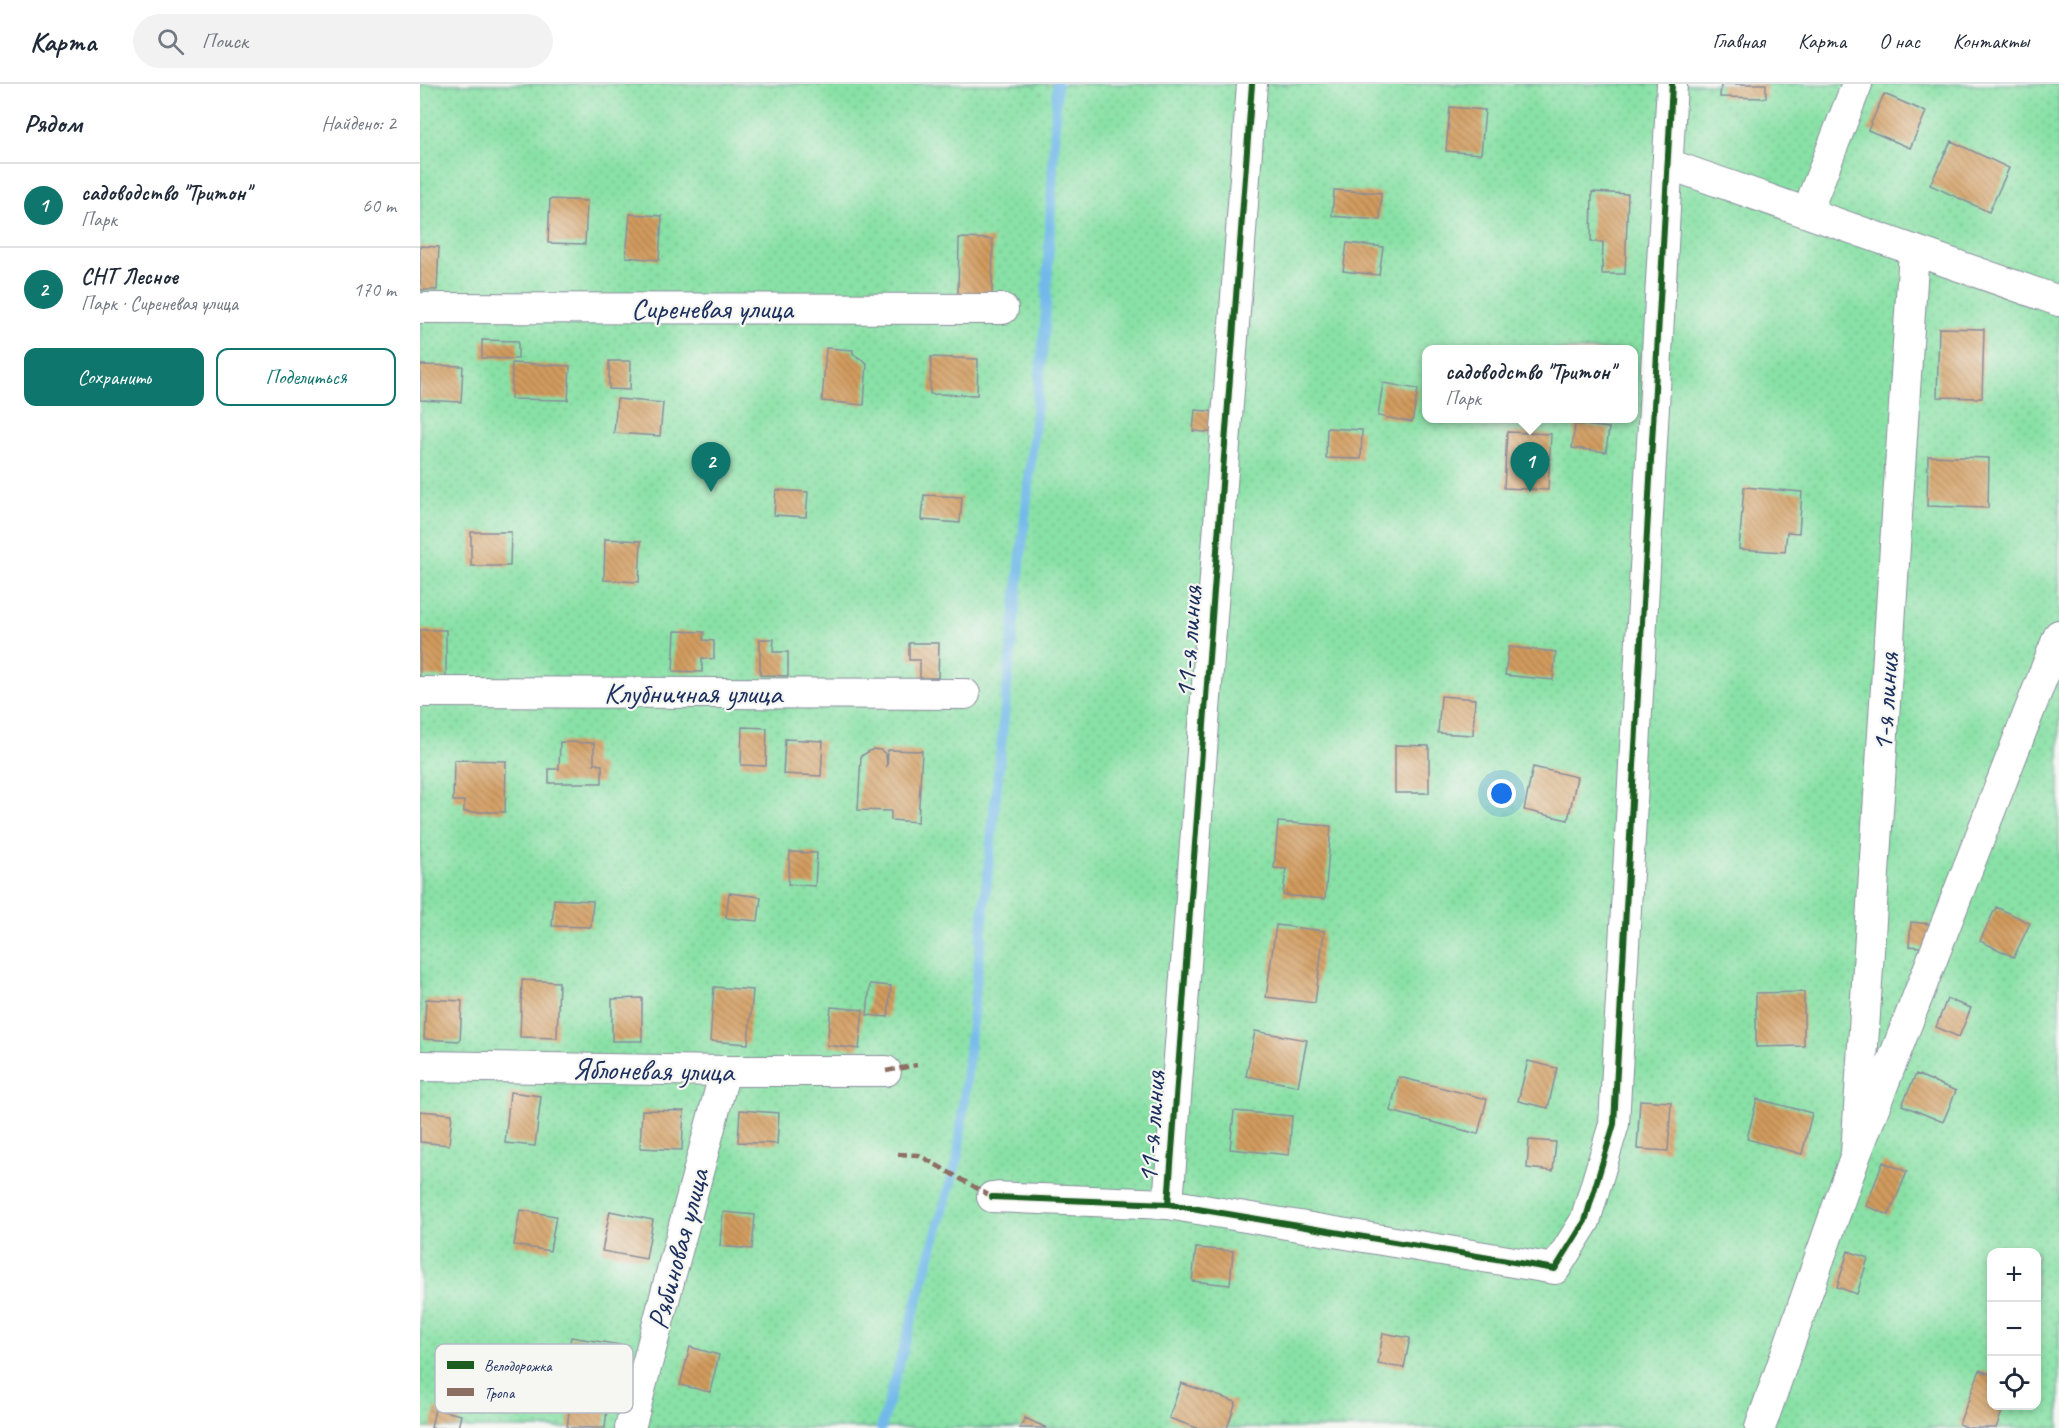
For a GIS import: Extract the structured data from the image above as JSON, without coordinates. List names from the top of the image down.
{
  "streets": {
    "street": [
      "Сиреневая улица",
      "11-я линия",
      "Клубничная улица",
      "1-я линия",
      "Яблоневая улица",
      "Рябиновая улица"
    ]
  },
  "crossings": [
    ["Яблоневая улица", "Рябиновая улица"]
  ],
  "legend": ["Велодорожка", "Тропа"],
  "page": {
    "header": "Карта",
    "search": "Поиск",
    "nav": [
      "Главная",
      "Карта",
      "О нас",
      "Контакты"
    ],
    "heading": ["Рядом", "Найдено: 2"],
    "list": [
      {
        "mark": "1",
        "name": "садоводство \"Тритон\"",
        "note": "Парк",
        "value": "60 m"
      },
      {
        "mark": "2",
        "name": "СНТ Лесное",
        "note": "Парк · Сиреневая улица",
        "value": "170 m"
      }
    ],
    "buttons": ["Сохранить", "Поделиться"],
    "popup": ["садоводство \"Тритон\"", "Парк"],
    "pins": ["1", "2"],
    "map_buttons": ["+", "−"]
  }
}
